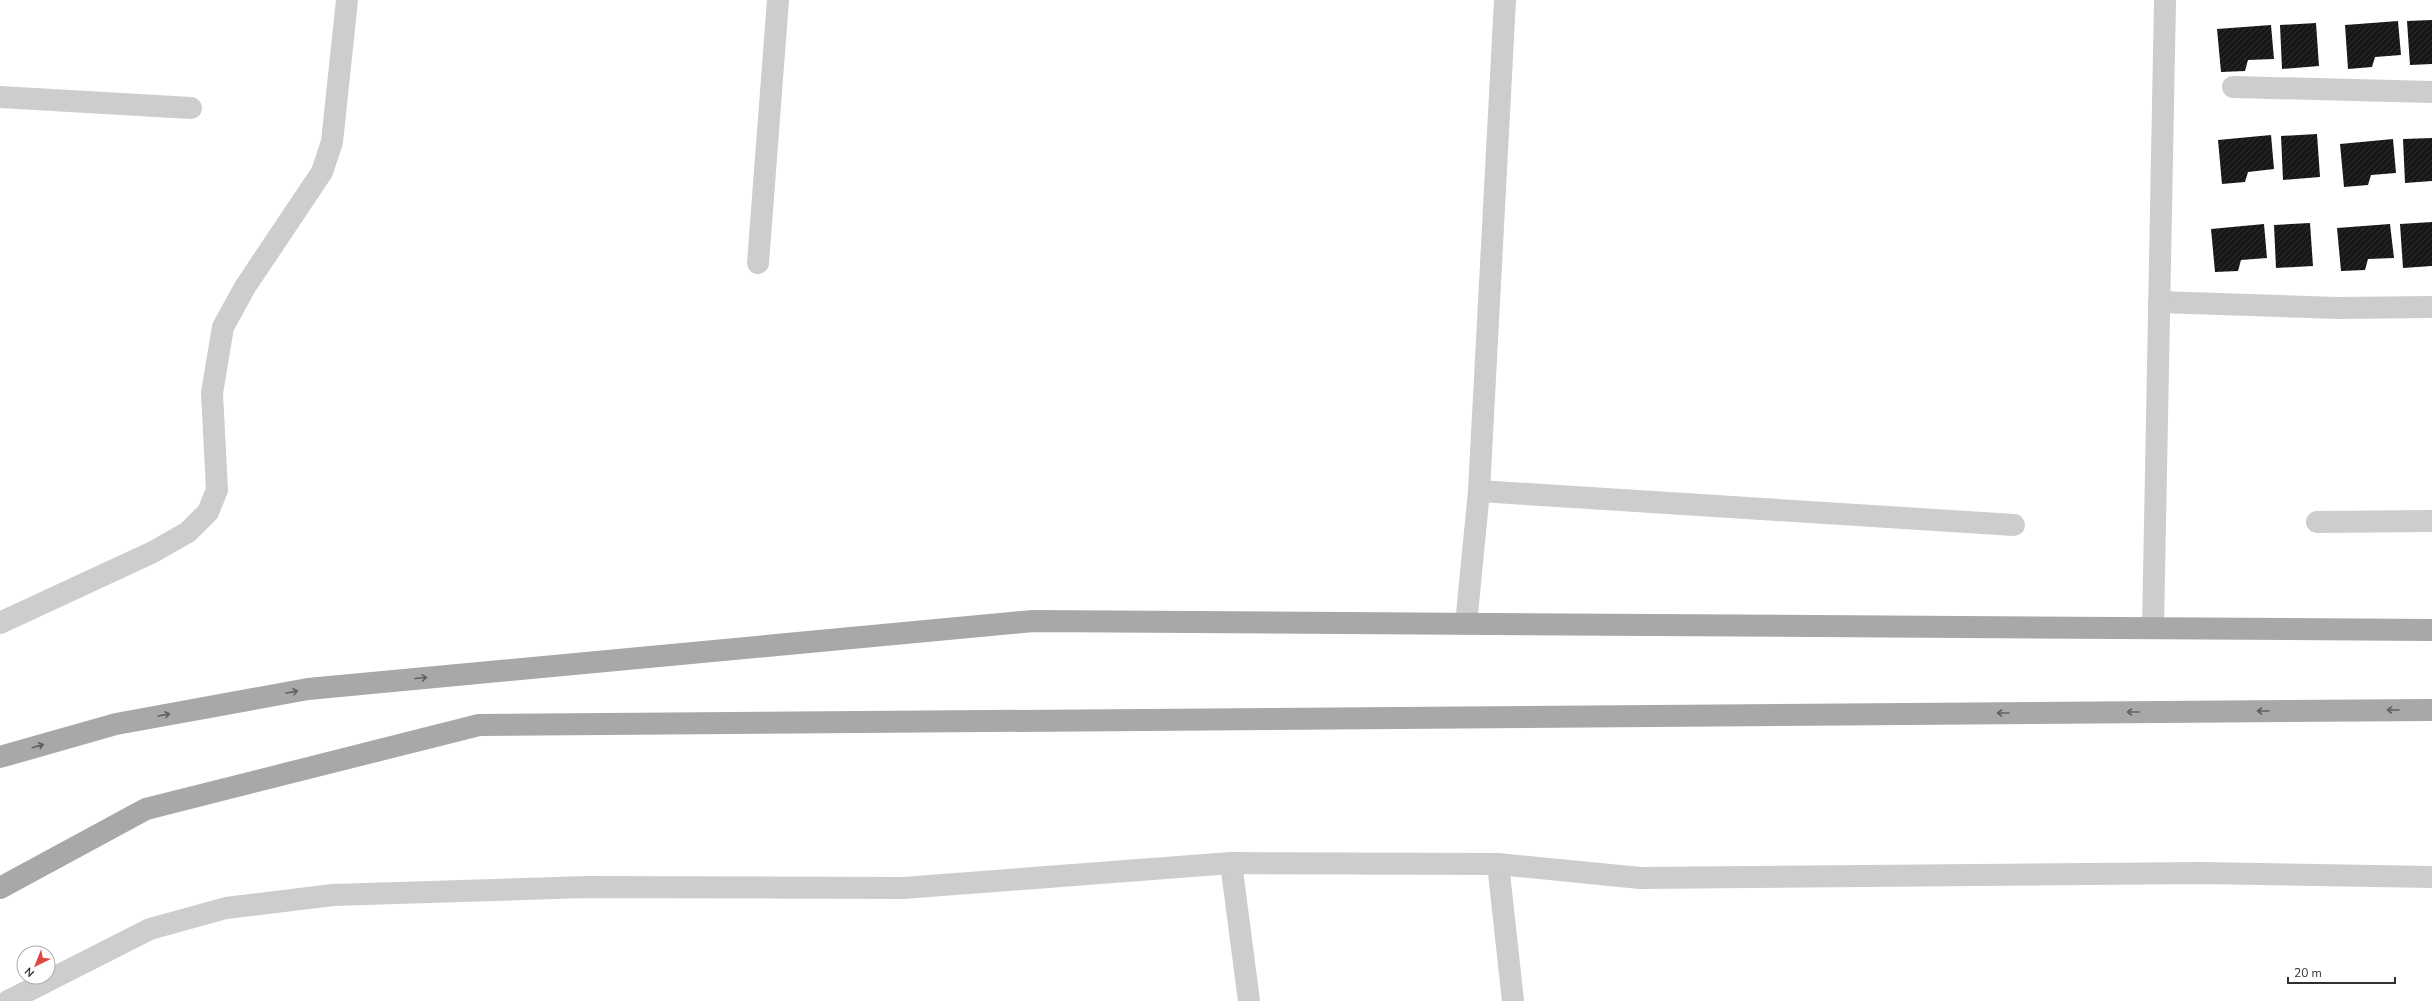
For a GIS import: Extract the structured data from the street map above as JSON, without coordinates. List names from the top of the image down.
{
  "scale_bar": "20 m",
  "north": "bottom left"
}
